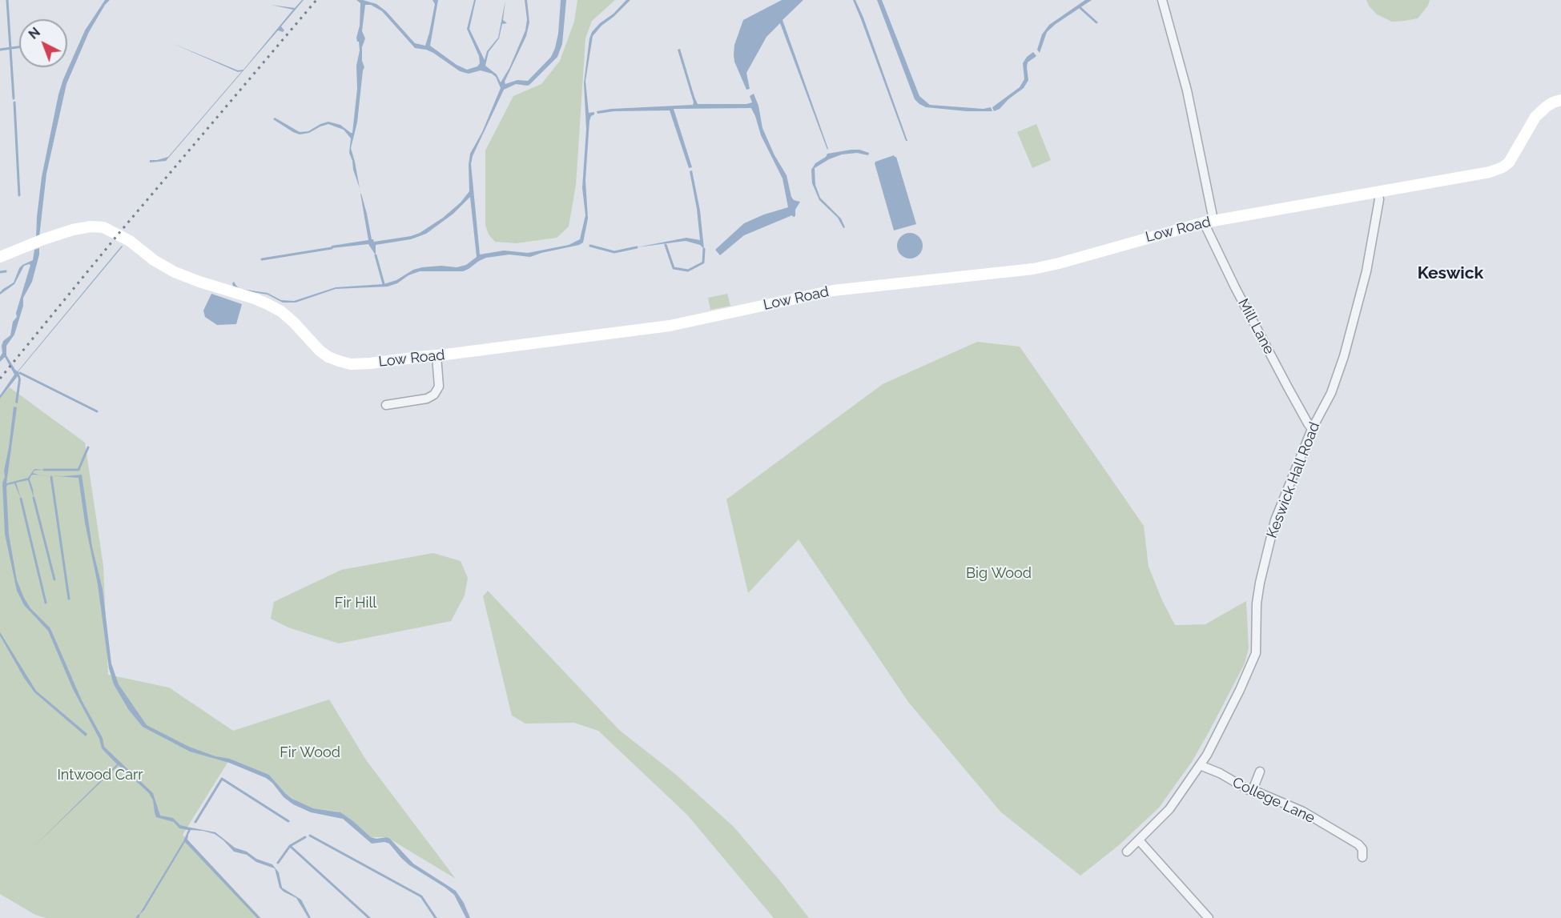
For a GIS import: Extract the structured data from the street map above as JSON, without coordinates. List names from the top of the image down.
{
  "streets": {
    "street": [
      "Low Road",
      "Mill Lane",
      "Keswick Hall Road",
      "College Lane"
    ]
  },
  "crossings": [
    ["Low Road", "Mill Lane"],
    ["Low Road", "Keswick Hall Road"],
    ["Mill Lane", "Keswick Hall Road"],
    ["Keswick Hall Road", "College Lane"]
  ],
  "districts": ["Keswick"],
  "parks": [
    "Big Wood",
    "Fir Hill",
    "Fir Wood",
    "Intwood Carr"
  ],
  "north": "top left"
}
